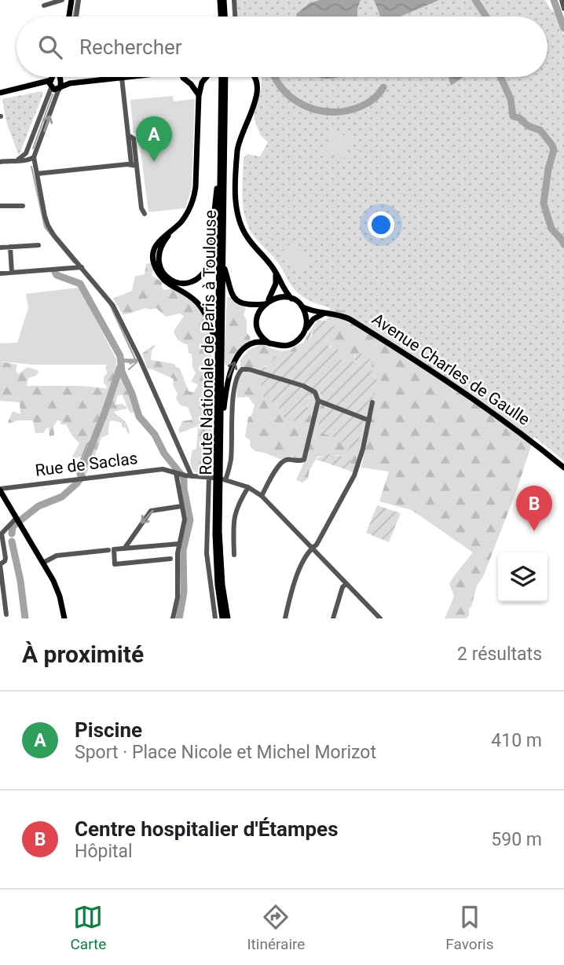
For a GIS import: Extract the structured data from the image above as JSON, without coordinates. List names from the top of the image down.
{
  "streets": {
    "main road": ["Route Nationale de Paris à Toulouse", "Avenue Charles de Gaulle"],
    "street": ["Rue de Saclas"]
  },
  "page": {
    "search": "Rechercher",
    "pins": ["A", "B"],
    "heading": ["À proximité", "2 résultats"],
    "list": [
      {
        "mark": "A",
        "name": "Piscine",
        "note": "Sport · Place Nicole et Michel Morizot",
        "value": "410 m"
      },
      {
        "mark": "B",
        "name": "Centre hospitalier d'Étampes",
        "note": "Hôpital",
        "value": "590 m"
      }
    ],
    "nav": ["Carte", "Itinéraire", "Favoris"]
  }
}
